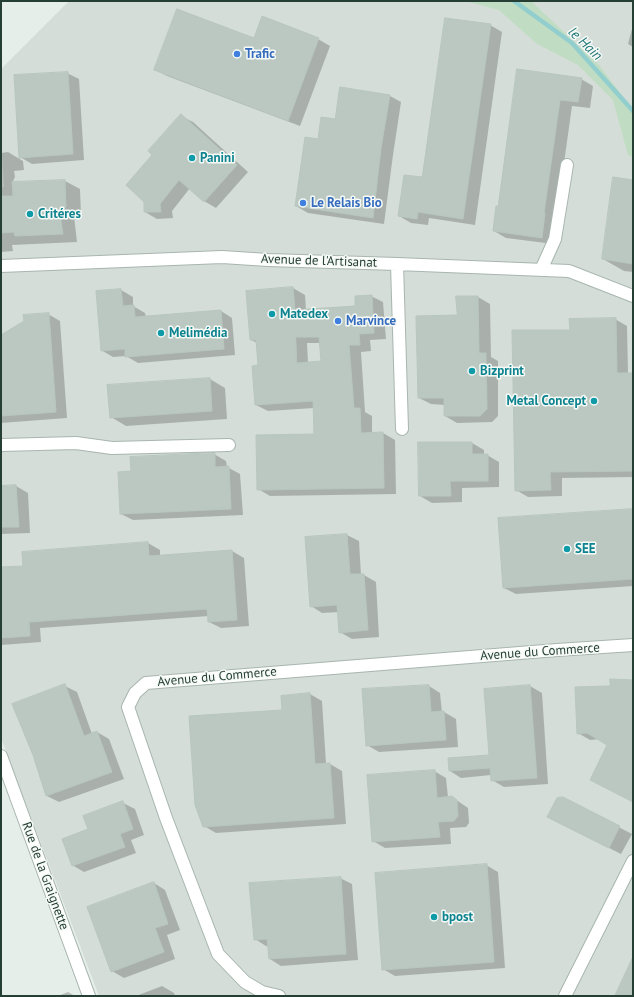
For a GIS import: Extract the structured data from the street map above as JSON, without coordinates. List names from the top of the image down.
{
  "streets": {
    "street": ["Avenue de l'Artisanat", "Avenue du Commerce", "Rue de la Graignette"]
  },
  "water": ["le Hain"],
  "places": [
    "Trafic",
    "Panini",
    "Le Relais Bio",
    "Critéres",
    "Matedex",
    "Marvince",
    "Melimédia",
    "Bizprint",
    "Metal Concept",
    "SEE",
    "bpost"
  ]
}
